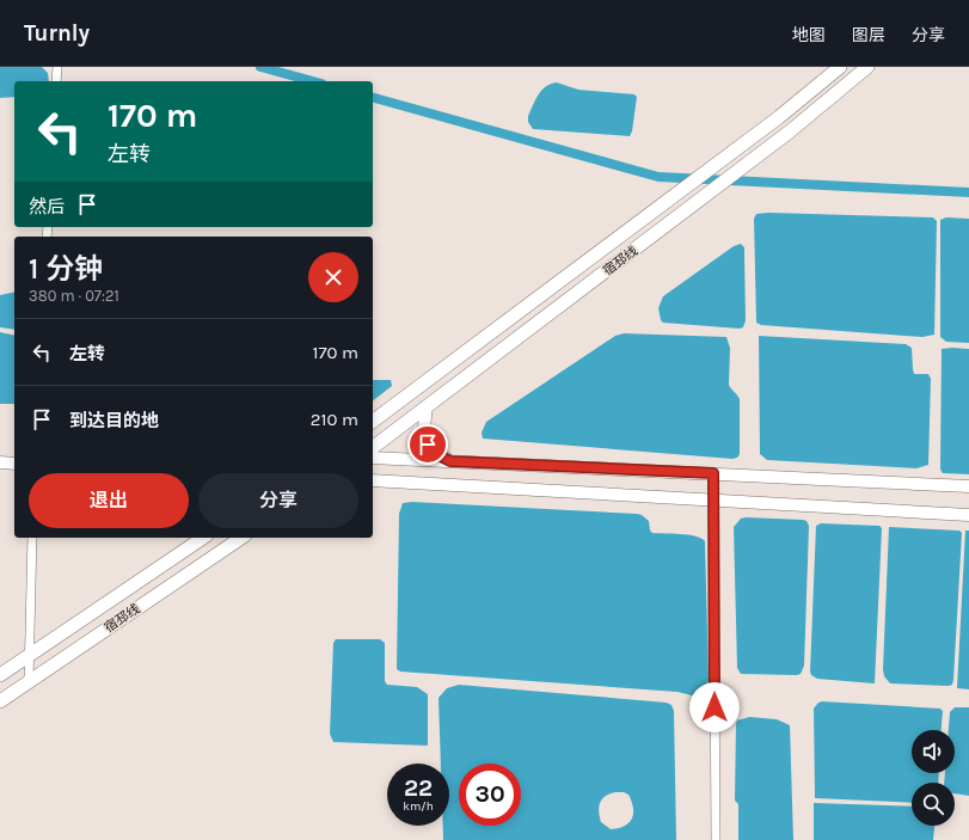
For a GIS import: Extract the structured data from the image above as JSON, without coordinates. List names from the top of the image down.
{
  "streets": {
    "main road": ["宿邳线"]
  },
  "page": {
    "header": "Turnly",
    "nav": ["地图", "图层", "分享"],
    "turn": ["170 m", "左转"],
    "then": "然后",
    "heading": ["1 分钟", "380 m · 07:21"],
    "list": [
      {
        "name": "左转",
        "value": "170 m"
      },
      {
        "name": "到达目的地",
        "value": "210 m"
      }
    ],
    "buttons": ["退出", "分享"],
    "speed": "22 km/h",
    "limit": "30"
  }
}
